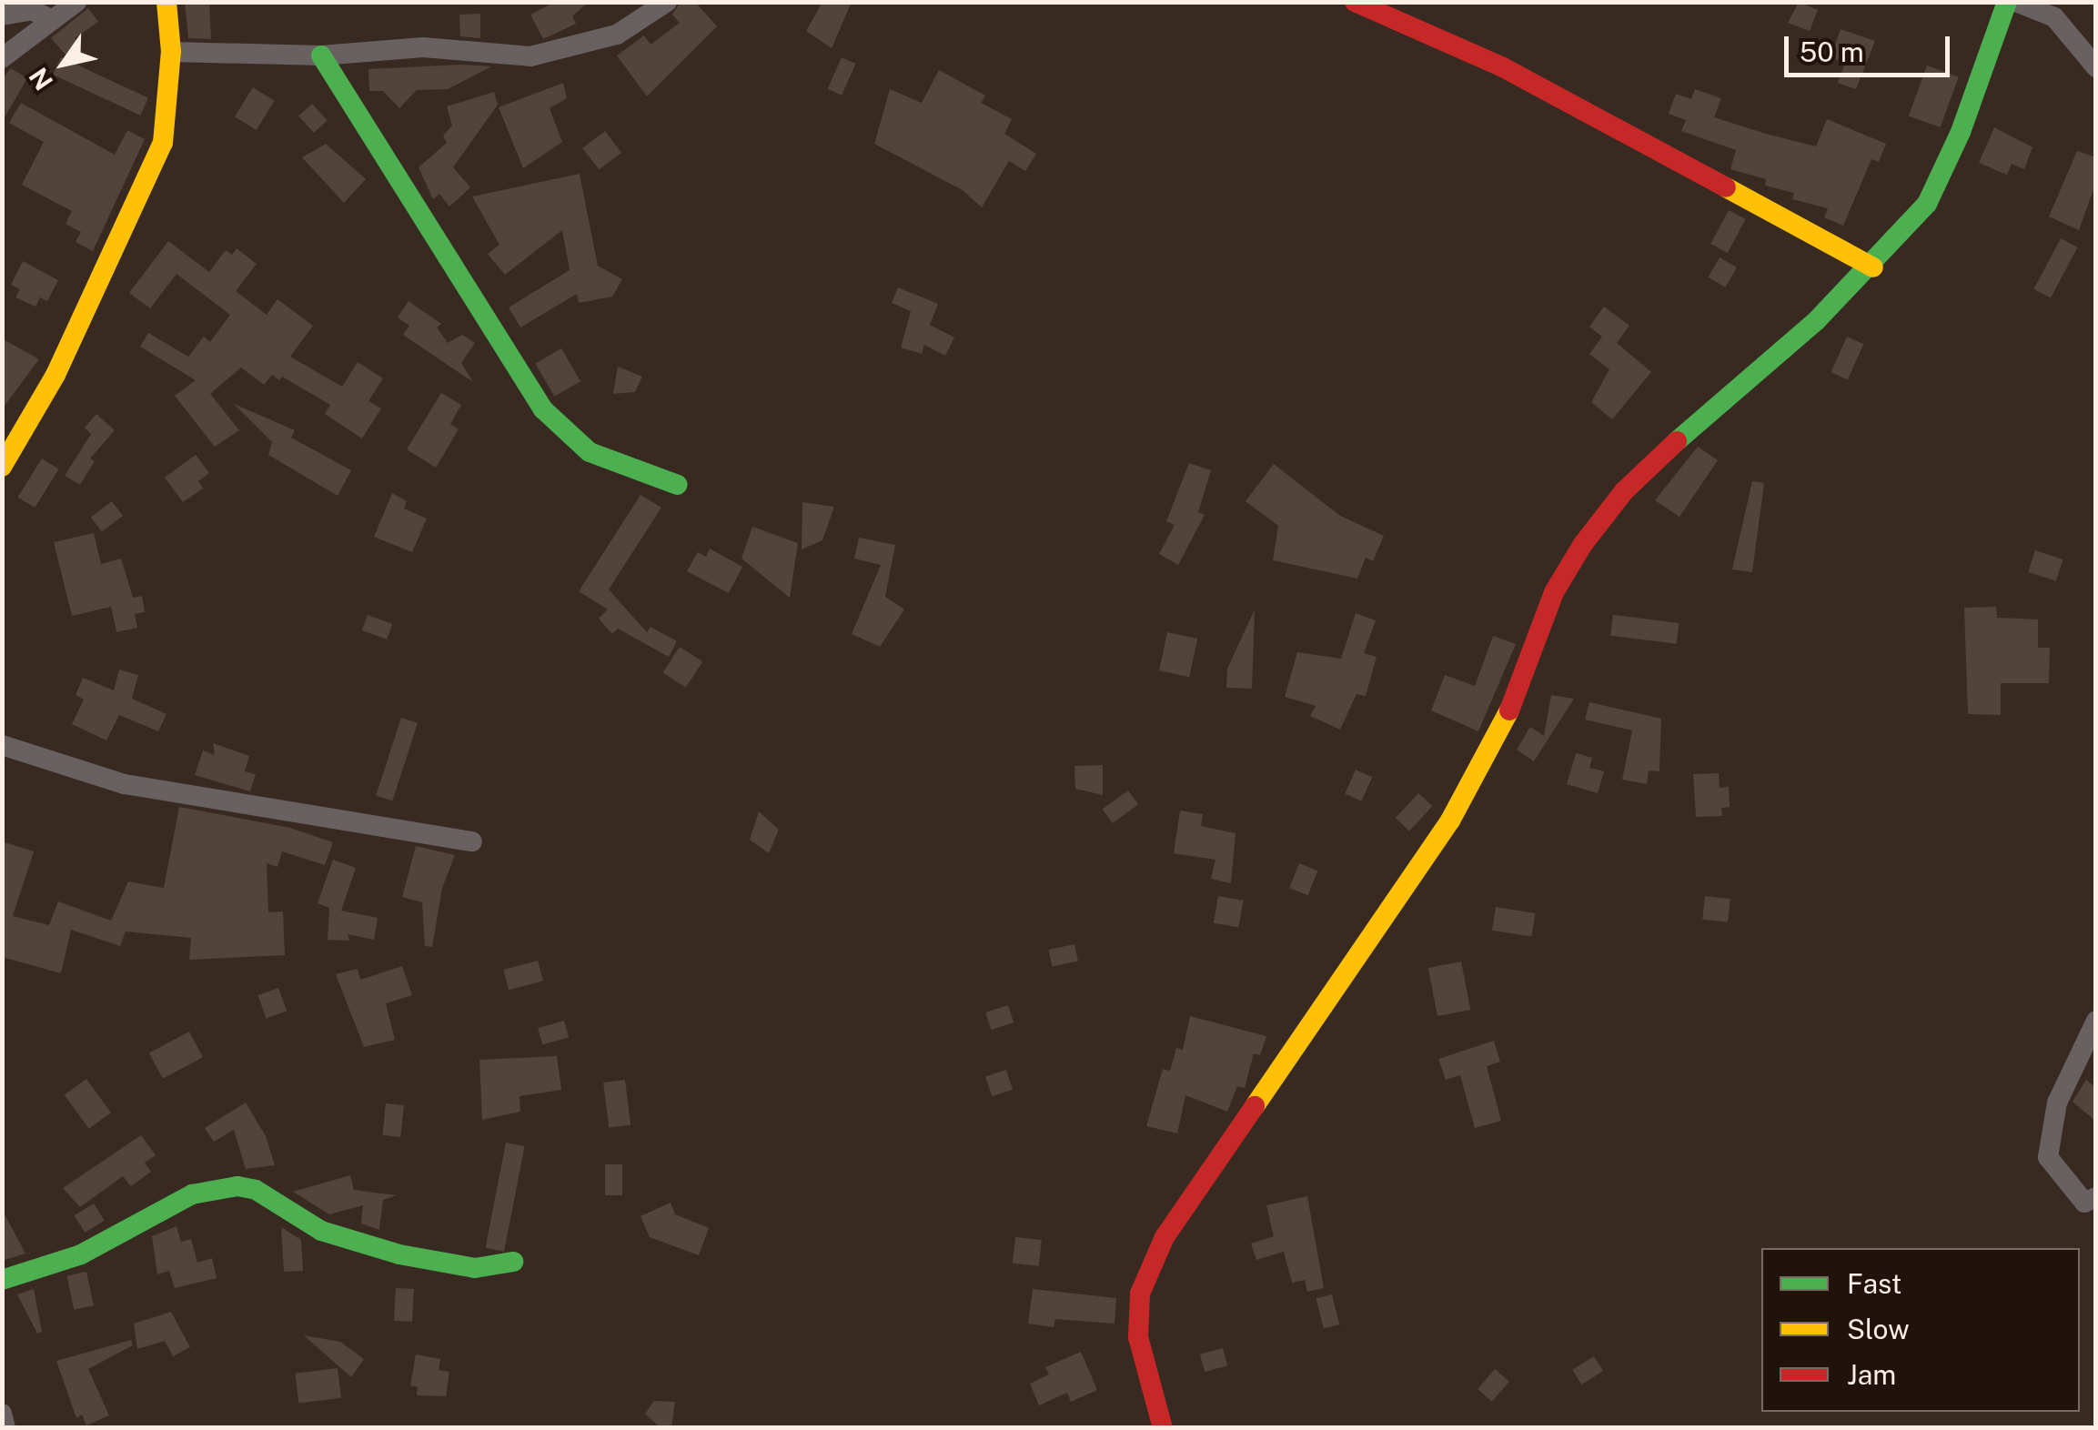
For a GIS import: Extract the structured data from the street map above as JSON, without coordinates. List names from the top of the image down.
{
  "legend": ["Fast", "Slow", "Jam"],
  "scale_bar": "50 m",
  "north": "bottom left"
}
